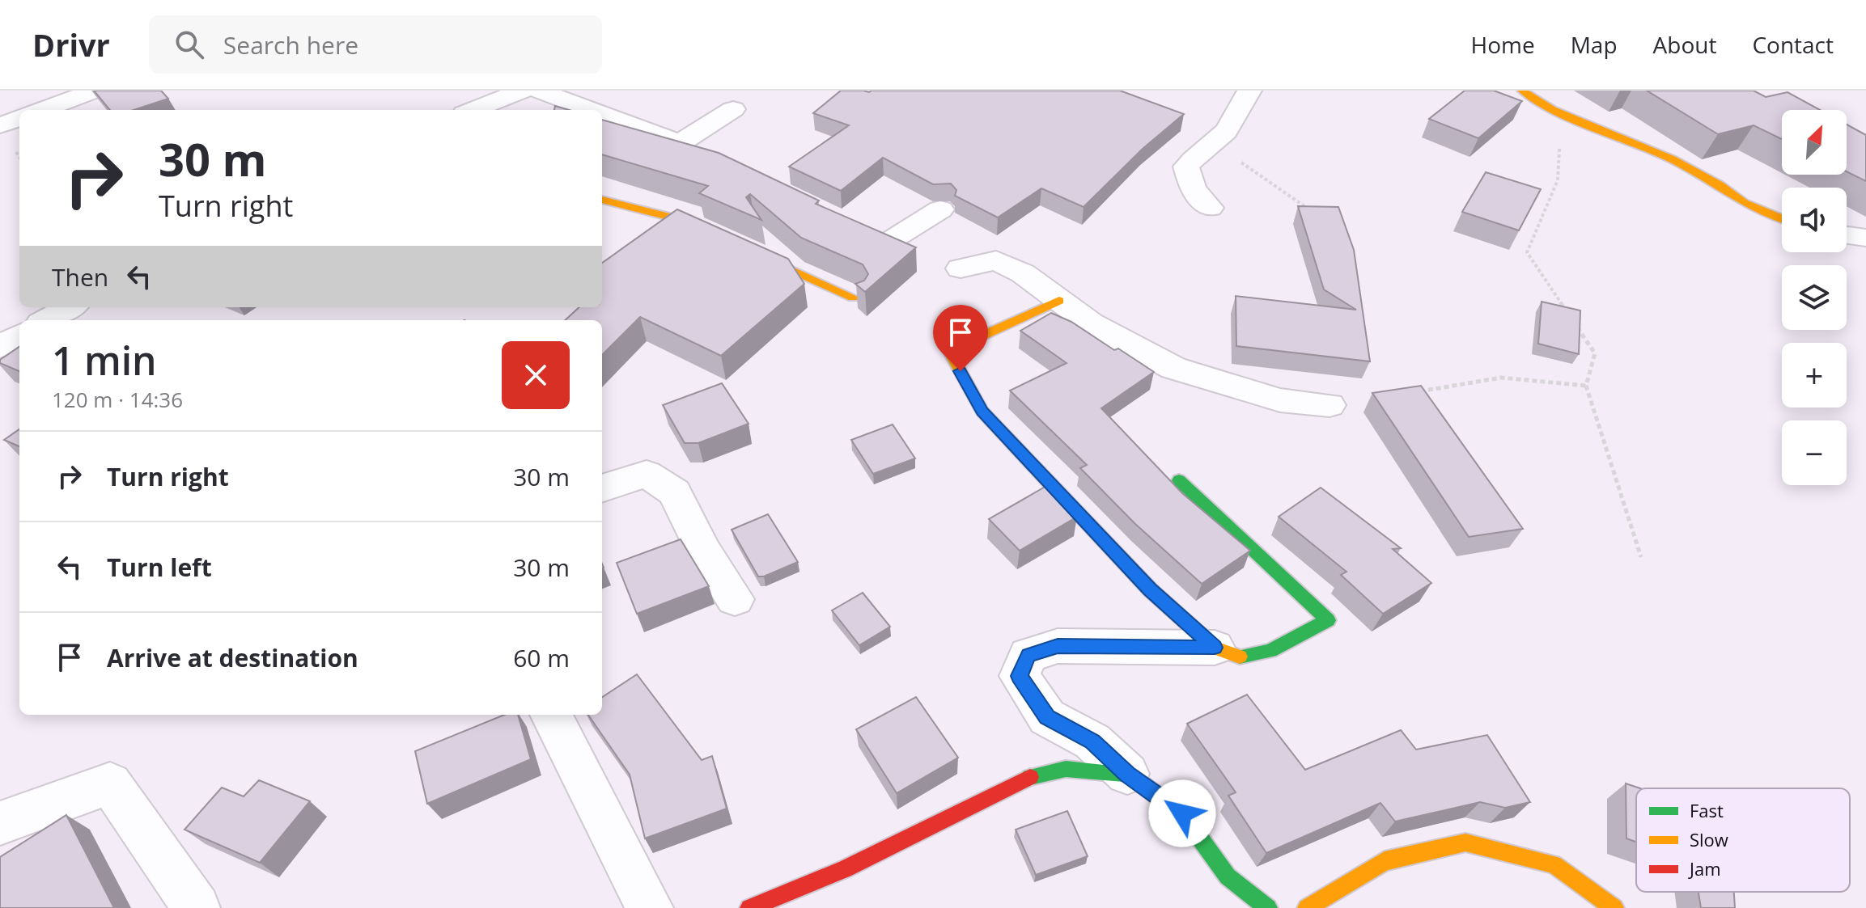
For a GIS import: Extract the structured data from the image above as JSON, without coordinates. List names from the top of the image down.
{
  "legend": ["Fast", "Slow", "Jam"],
  "north": "top right",
  "page": {
    "header": "Drivr",
    "search": "Search here",
    "nav": [
      "Home",
      "Map",
      "About",
      "Contact"
    ],
    "map_buttons": ["+", "−"],
    "turn": ["30 m", "Turn right"],
    "then": "Then",
    "heading": ["1 min", "120 m · 14:36"],
    "list": [
      {
        "name": "Turn right",
        "value": "30 m"
      },
      {
        "name": "Turn left",
        "value": "30 m"
      },
      {
        "name": "Arrive at destination",
        "value": "60 m"
      }
    ]
  }
}
